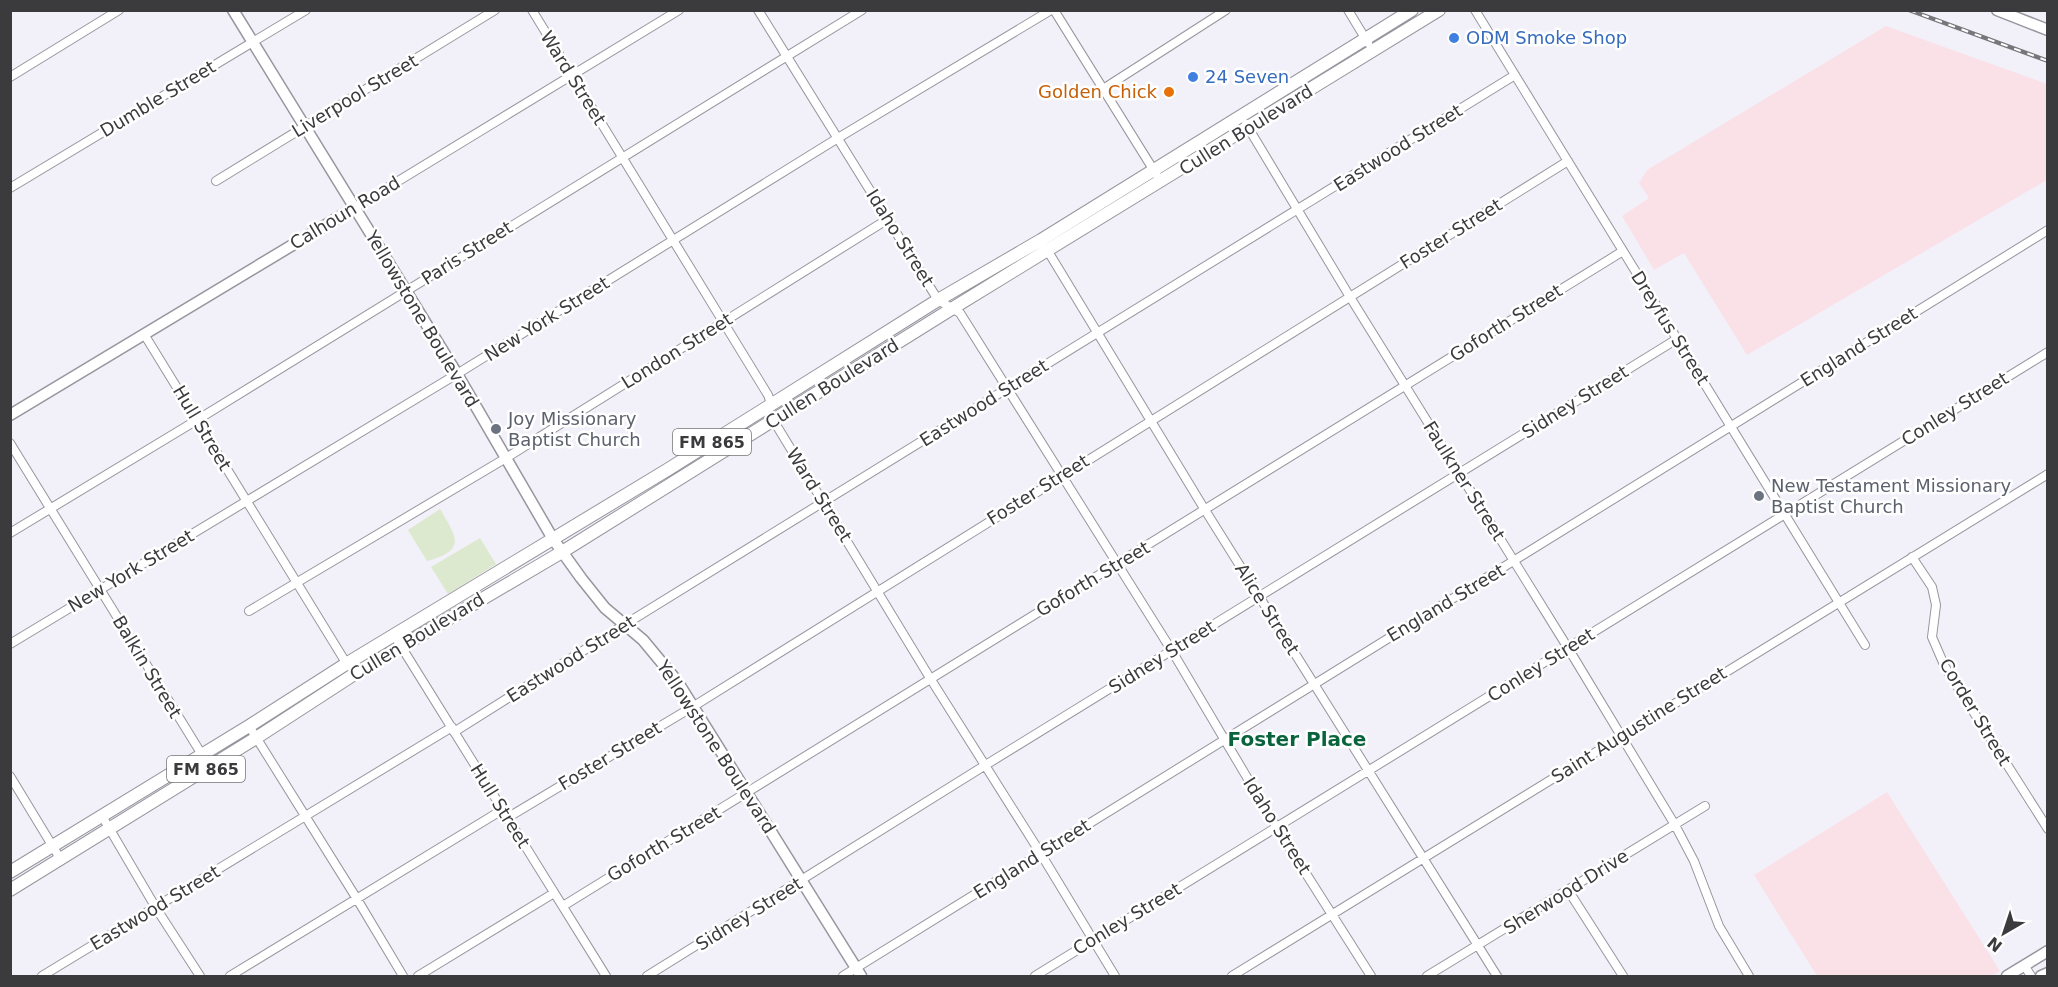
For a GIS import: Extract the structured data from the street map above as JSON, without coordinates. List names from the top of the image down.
{
  "streets": {
    "main road": ["Cullen Boulevard", "FM 865"],
    "street": [
      "Ward Street",
      "Liverpool Street",
      "Dumble Street",
      "Eastwood Street",
      "Calhoun Road",
      "Foster Street",
      "Idaho Street",
      "Paris Street",
      "Yellowstone Boulevard",
      "New York Street",
      "Goforth Street",
      "Dreyfus Street",
      "England Street",
      "London Street",
      "Sidney Street",
      "Conley Street",
      "Hull Street",
      "Faulkner Street",
      "Alice Street",
      "Balkin Street",
      "Corder Street",
      "Saint Augustine Street",
      "Sherwood Drive"
    ]
  },
  "crossings": [
    ["Ward Street", "Cullen Boulevard"],
    ["Ward Street", "Eastwood Street"],
    ["Ward Street", "Calhoun Road"],
    ["Ward Street", "Foster Street"],
    ["Ward Street", "Paris Street"],
    ["Ward Street", "New York Street"],
    ["Ward Street", "Goforth Street"],
    ["Ward Street", "England Street"],
    ["Ward Street", "London Street"],
    ["Ward Street", "Sidney Street"],
    ["Ward Street", "Conley Street"],
    ["Liverpool Street", "Yellowstone Boulevard"],
    ["Dumble Street", "Yellowstone Boulevard"],
    ["Cullen Boulevard", "Idaho Street"],
    ["Cullen Boulevard", "Yellowstone Boulevard"],
    ["Cullen Boulevard", "Hull Street"],
    ["Cullen Boulevard", "Faulkner Street"],
    ["Cullen Boulevard", "Alice Street"],
    ["Cullen Boulevard", "Balkin Street"],
    ["Eastwood Street", "Idaho Street"],
    ["Eastwood Street", "Yellowstone Boulevard"],
    ["Eastwood Street", "Dreyfus Street"],
    ["Eastwood Street", "Hull Street"],
    ["Eastwood Street", "Faulkner Street"],
    ["Eastwood Street", "Alice Street"],
    ["Calhoun Road", "Yellowstone Boulevard"],
    ["Calhoun Road", "Hull Street"],
    ["Foster Street", "Idaho Street"],
    ["Foster Street", "Yellowstone Boulevard"],
    ["Foster Street", "Dreyfus Street"],
    ["Foster Street", "Hull Street"],
    ["Foster Street", "Faulkner Street"],
    ["Foster Street", "Alice Street"],
    ["Idaho Street", "Paris Street"],
    ["Idaho Street", "New York Street"],
    ["Idaho Street", "Goforth Street"],
    ["Idaho Street", "England Street"],
    ["Idaho Street", "London Street"],
    ["Idaho Street", "Sidney Street"],
    ["Idaho Street", "Conley Street"],
    ["Idaho Street", "Saint Augustine Street"],
    ["Paris Street", "Yellowstone Boulevard"],
    ["Paris Street", "Hull Street"],
    ["Paris Street", "Balkin Street"],
    ["Yellowstone Boulevard", "New York Street"],
    ["Yellowstone Boulevard", "Goforth Street"],
    ["Yellowstone Boulevard", "England Street"],
    ["Yellowstone Boulevard", "London Street"],
    ["Yellowstone Boulevard", "Sidney Street"],
    ["New York Street", "Hull Street"],
    ["New York Street", "Balkin Street"],
    ["Goforth Street", "Dreyfus Street"],
    ["Goforth Street", "Hull Street"],
    ["Goforth Street", "Faulkner Street"],
    ["Goforth Street", "Alice Street"],
    ["Dreyfus Street", "England Street"],
    ["Dreyfus Street", "Sidney Street"],
    ["Dreyfus Street", "Conley Street"],
    ["Dreyfus Street", "Saint Augustine Street"],
    ["England Street", "Faulkner Street"],
    ["England Street", "Alice Street"],
    ["London Street", "Hull Street"],
    ["Sidney Street", "Faulkner Street"],
    ["Sidney Street", "Alice Street"],
    ["Conley Street", "Faulkner Street"],
    ["Conley Street", "Alice Street"],
    ["Faulkner Street", "Saint Augustine Street"],
    ["Faulkner Street", "Sherwood Drive"],
    ["Alice Street", "Saint Augustine Street"],
    ["Alice Street", "Sherwood Drive"],
    ["Corder Street", "Saint Augustine Street"]
  ],
  "districts": ["Foster Place"],
  "places": [
    "ODM Smoke Shop",
    "24 Seven",
    "Golden Chick",
    "Joy Missionary Baptist Church",
    "New Testament Missionary Baptist Church"
  ],
  "north": "bottom left"
}
